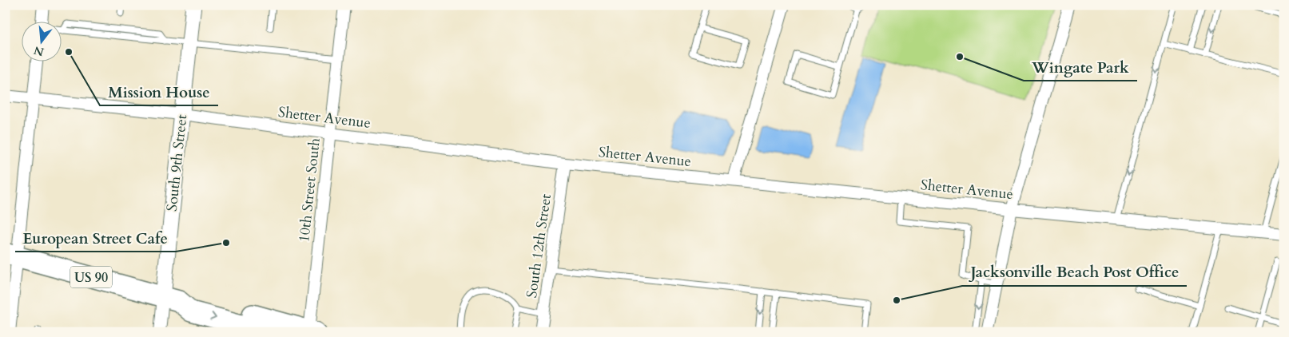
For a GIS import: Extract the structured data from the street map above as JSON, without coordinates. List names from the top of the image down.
{
  "streets": {
    "highway": ["US 90"],
    "street": [
      "Shetter Avenue",
      "South 9th Street",
      "10th Street South",
      "South 12th Street"
    ]
  },
  "crossings": [
    ["Shetter Avenue", "South 9th Street"],
    ["Shetter Avenue", "10th Street South"],
    ["Shetter Avenue", "South 12th Street"],
    ["South 9th Street", "US 90"],
    ["10th Street South", "US 90"]
  ],
  "places": [
    "Mission House",
    "Wingate Park",
    "European Street Cafe",
    "Jacksonville Beach Post Office"
  ],
  "north": "bottom"
}
